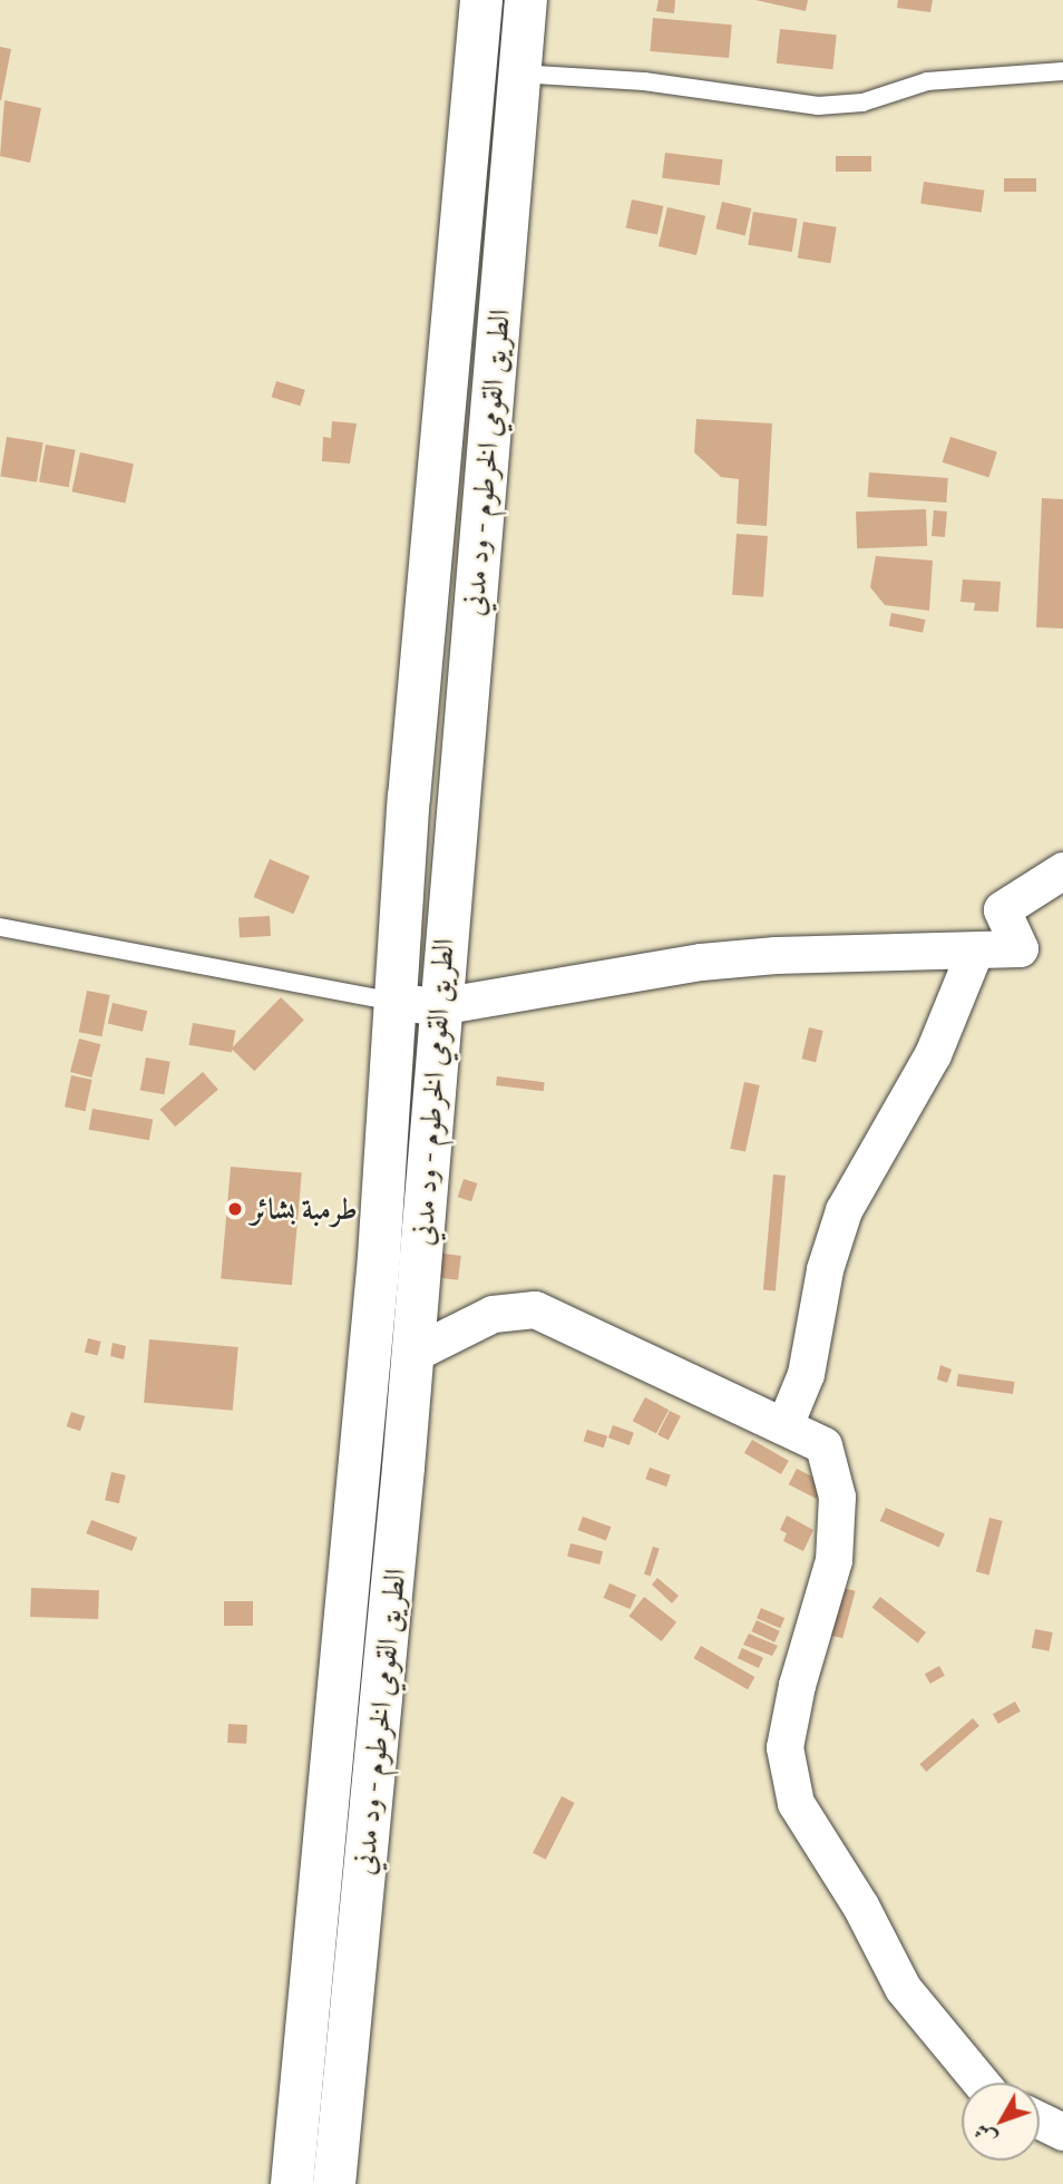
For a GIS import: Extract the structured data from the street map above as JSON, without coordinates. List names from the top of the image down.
{
  "streets": {
    "highway": ["الطريق القومي الخرطوم - ود مدني"]
  },
  "places": ["طرمبة بشائر"],
  "north": "bottom left"
}
